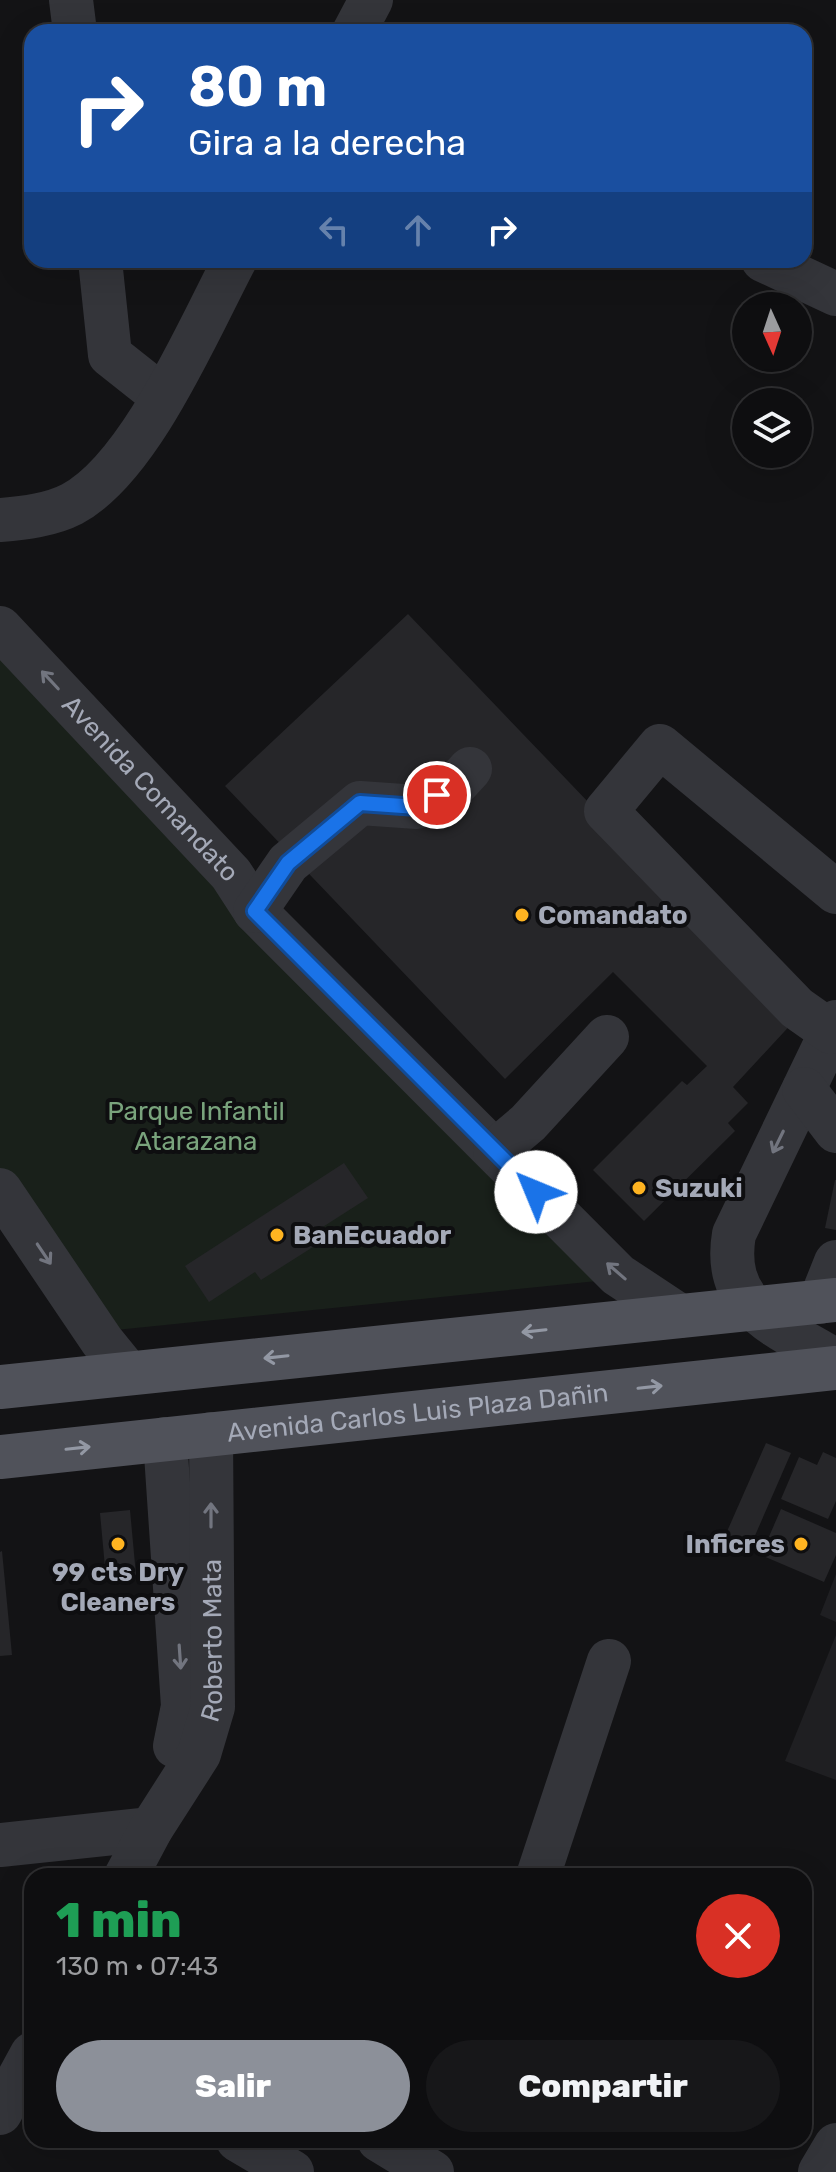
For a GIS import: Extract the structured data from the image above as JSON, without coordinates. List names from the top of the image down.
{
  "streets": {
    "main road": ["Avenida Carlos Luis Plaza Dañin"],
    "street": ["Avenida Comandato", "Roberto Mata"]
  },
  "crossings": [
    ["Avenida Carlos Luis Plaza Dañin", "Roberto Mata"]
  ],
  "one_way": ["Avenida Comandato"],
  "parks": ["Parque Infantil Atarazana"],
  "places": [
    "Comandato",
    "Suzuki",
    "BanEcuador",
    "99 cts Dry Cleaners",
    "Inficres"
  ],
  "north": "bottom",
  "page": {
    "turn": ["80 m", "Gira a la derecha"],
    "heading": ["1 min", "130 m · 07:43"],
    "buttons": ["Salir", "Compartir"]
  }
}
